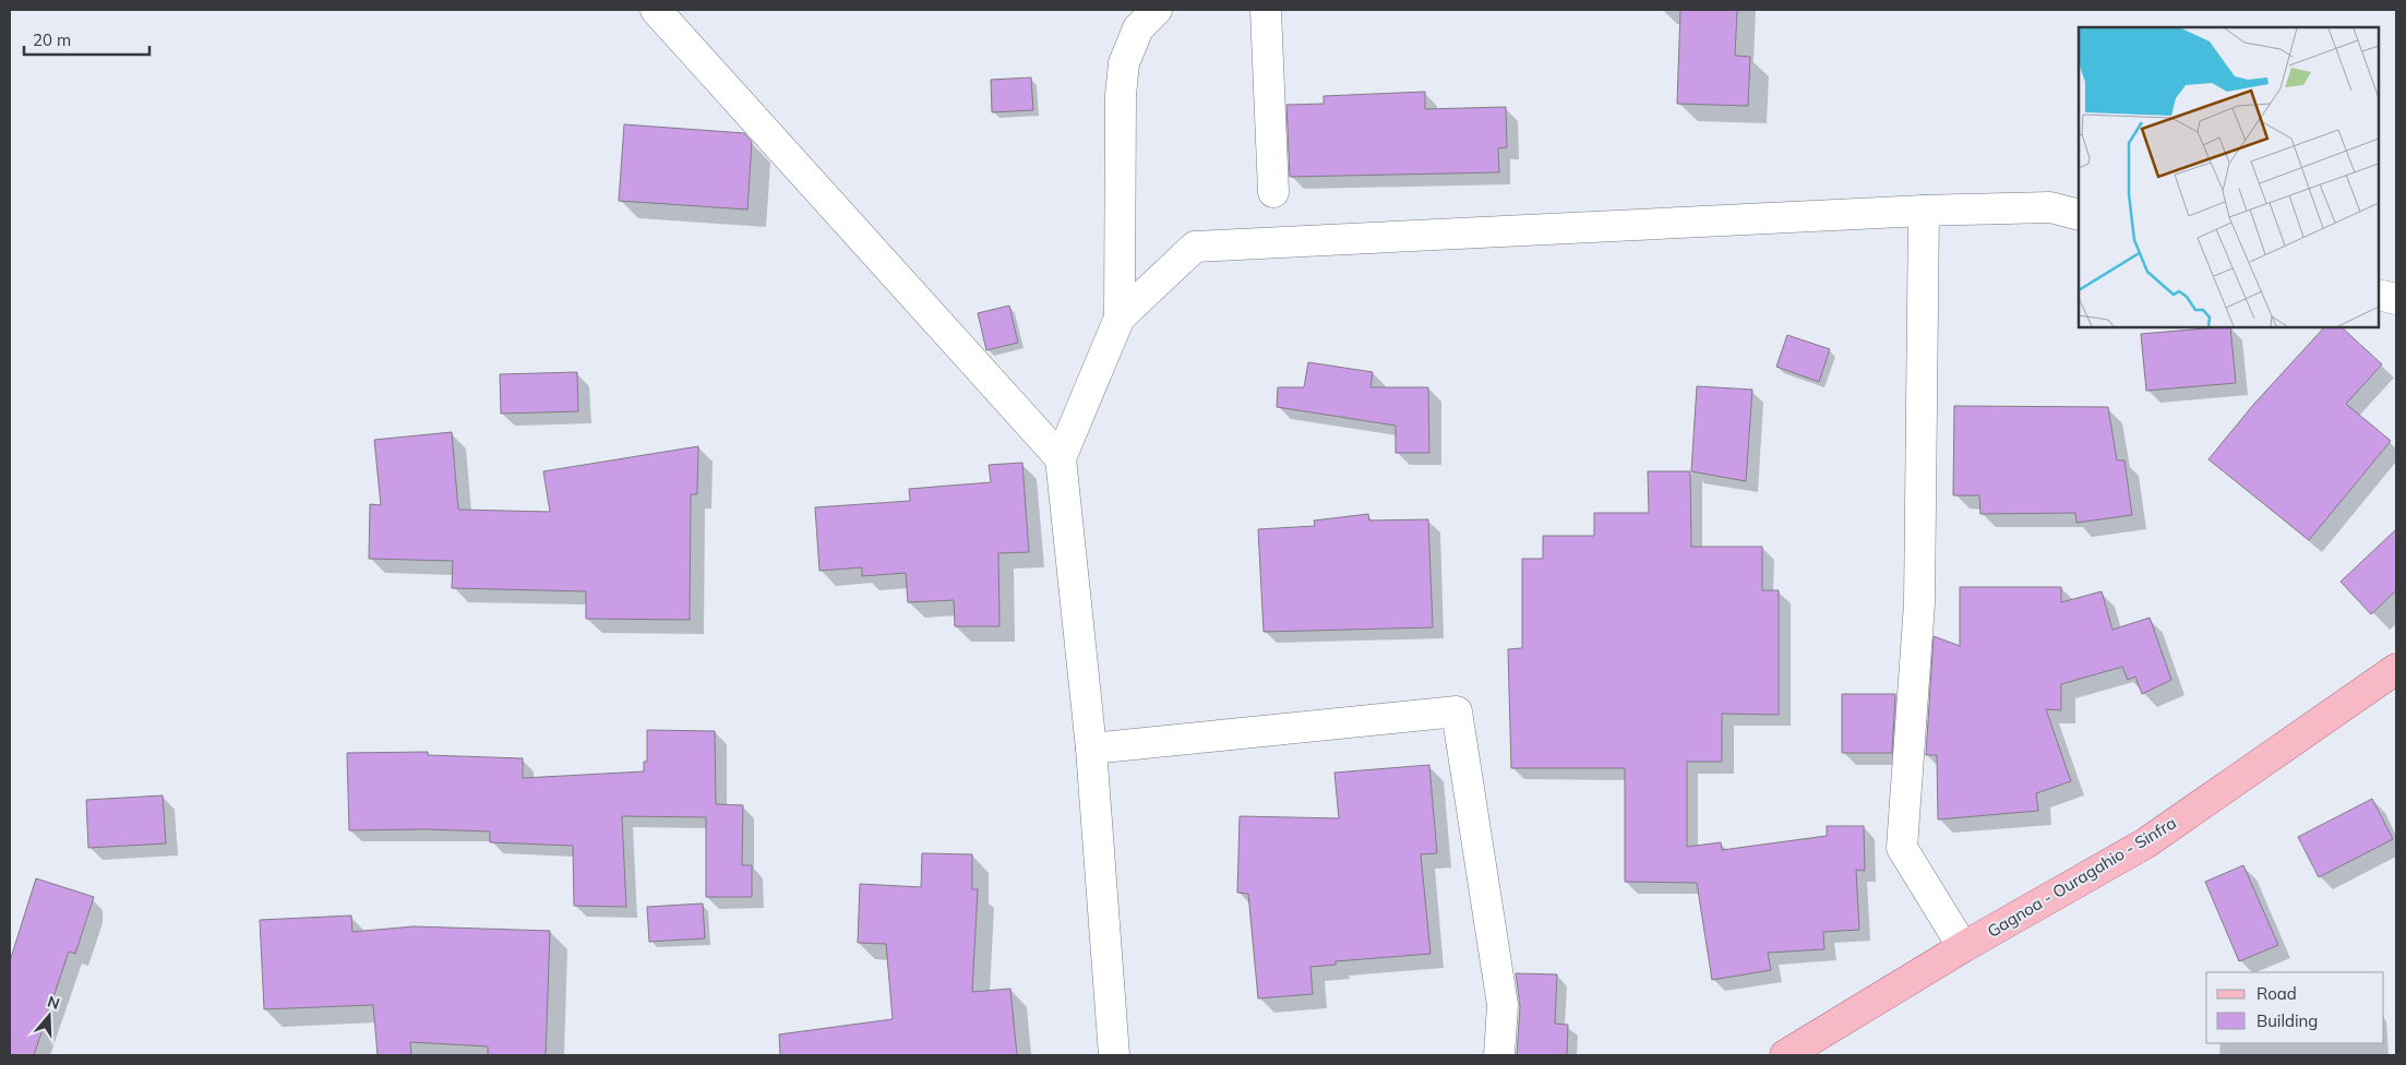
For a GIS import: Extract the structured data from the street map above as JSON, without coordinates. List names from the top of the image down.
{
  "streets": {
    "main road": ["Gagnoa - Ouragahio - Sinfra"]
  },
  "legend": ["Road", "Building"],
  "scale_bar": "20 m",
  "north": "top"
}
